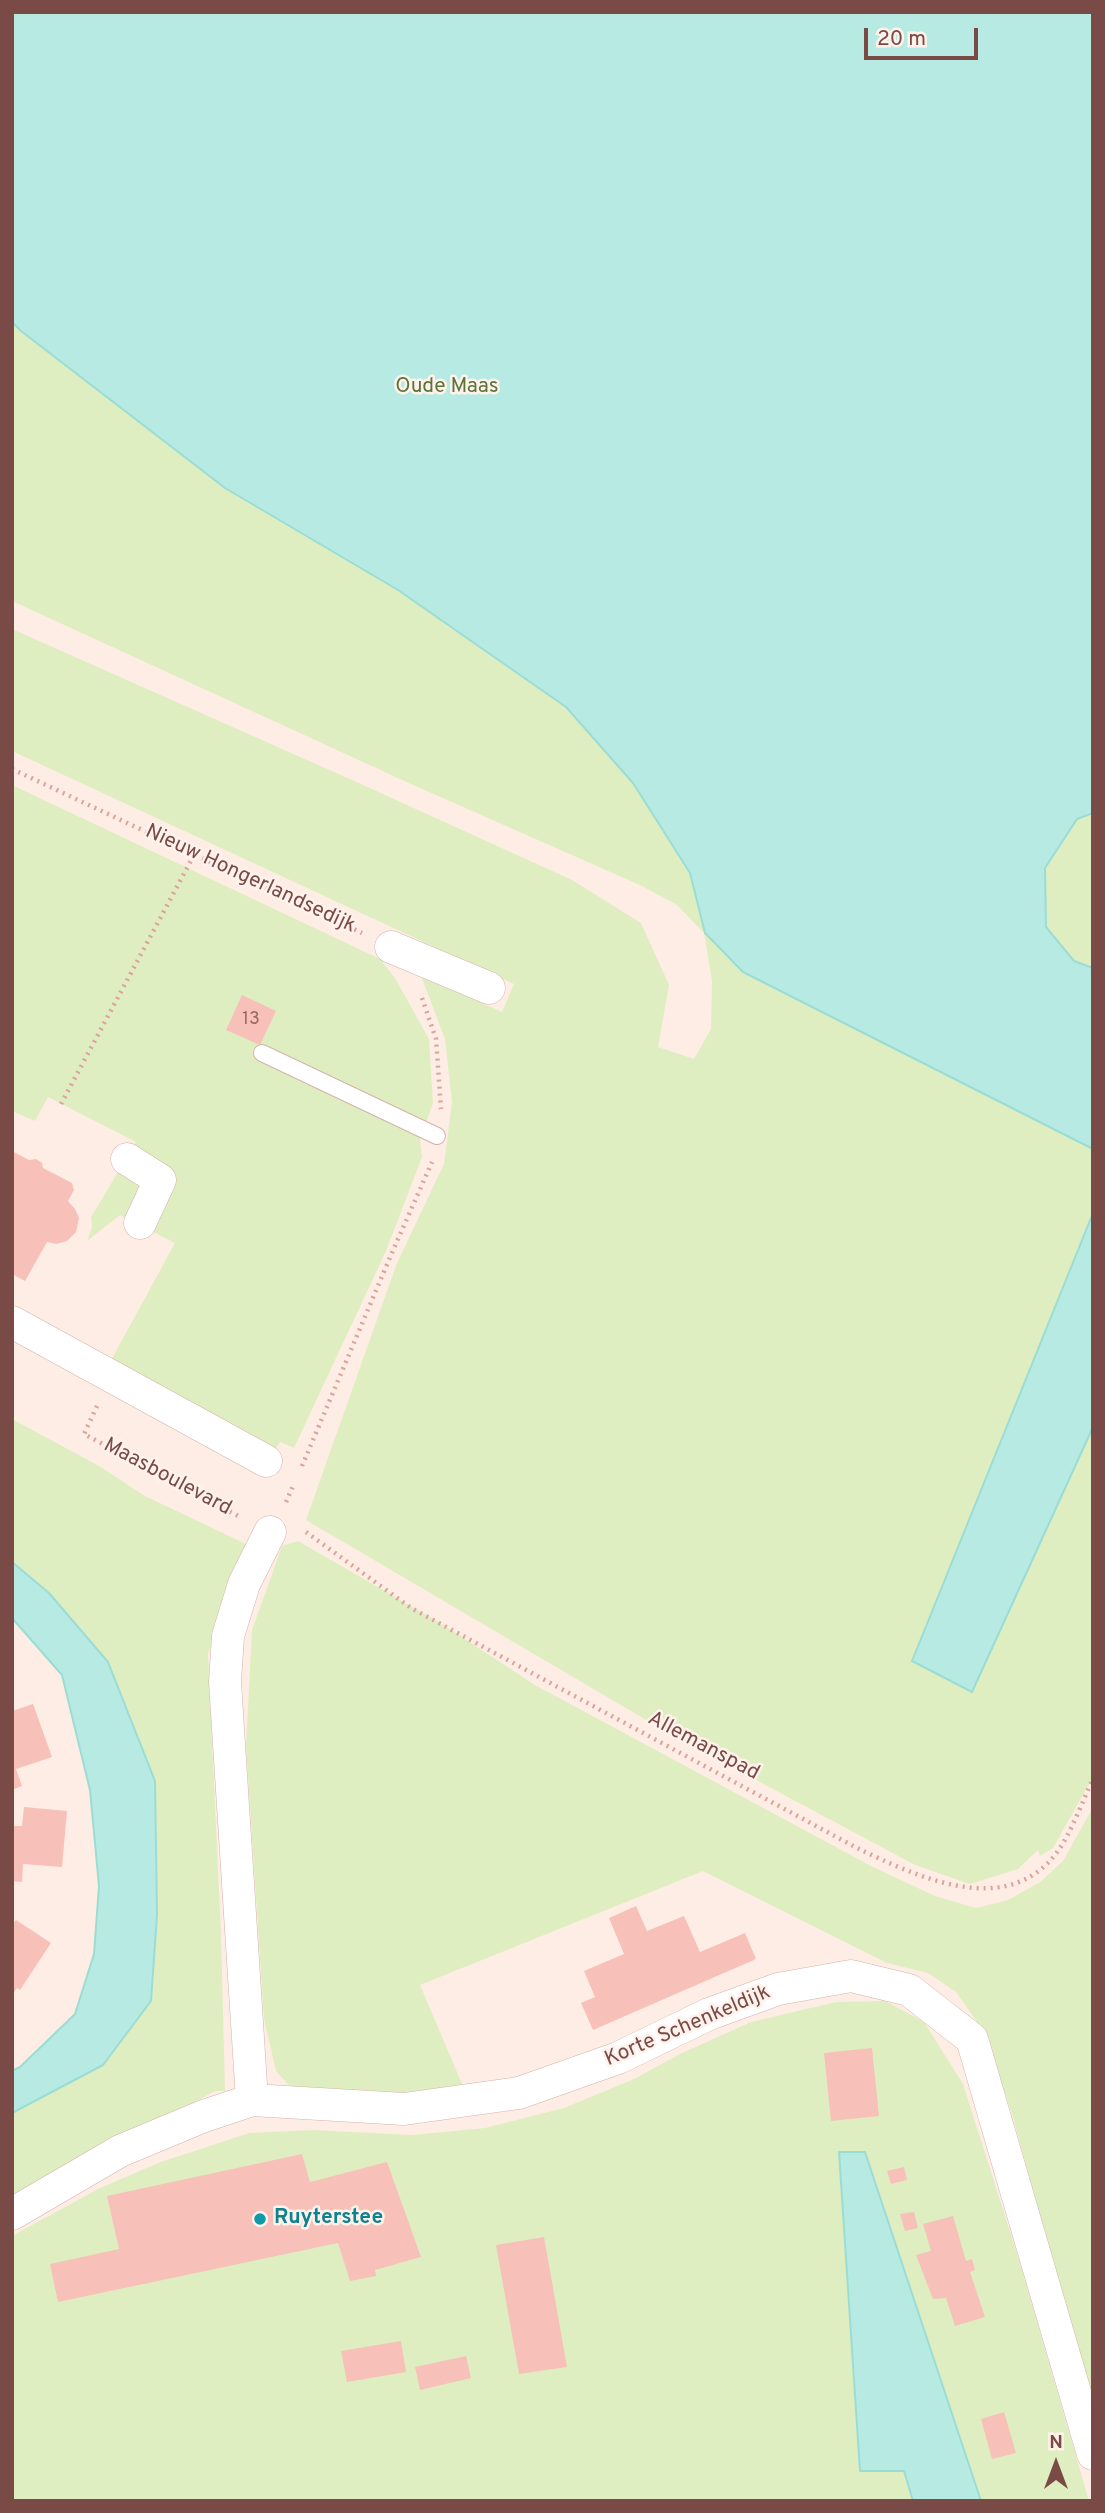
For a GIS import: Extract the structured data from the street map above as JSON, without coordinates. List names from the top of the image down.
{
  "streets": {
    "street": ["Korte Schenkeldijk"],
    "path": ["Nieuw Hongerlandsedijk", "Maasboulevard", "Allemanspad"]
  },
  "parks": ["Oude Maas"],
  "places": ["Ruyterstee"],
  "house_numbers": ["13"],
  "scale_bar": "20 m",
  "north": "top"
}
